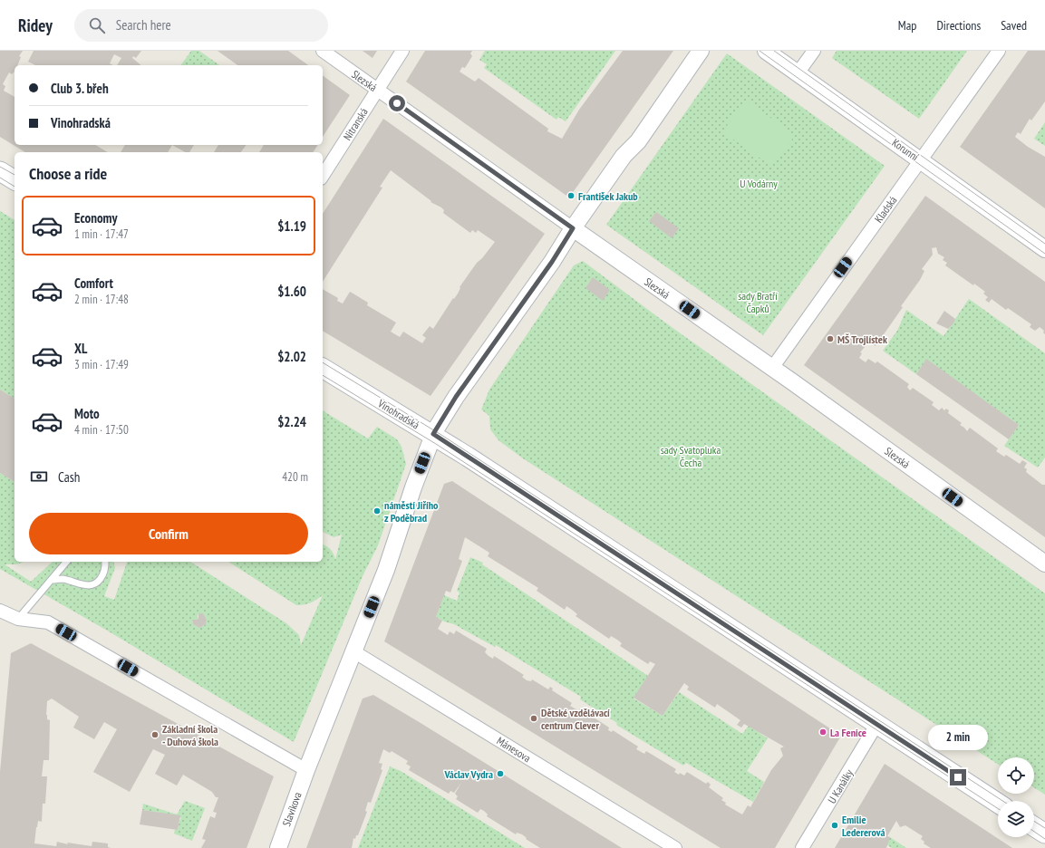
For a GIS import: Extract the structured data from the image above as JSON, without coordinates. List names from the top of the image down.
{
  "streets": {
    "main road": ["Vinohradská"],
    "street": [
      "Slezská",
      "Nitranská",
      "Korunní",
      "Kladská",
      "Mánesova",
      "U Kanálky",
      "Slavíkova"
    ]
  },
  "crossings": [
    ["Slezská", "Nitranská"],
    ["Slezská", "Kladská"],
    ["Korunní", "Kladská"],
    ["Vinohradská", "U Kanálky"]
  ],
  "parks": ["U Vodárny", "sady Bratří Čapků", "sady Svatopluka Čecha"],
  "places": [
    "František Jakub",
    "MŠ Trojlístek",
    "náměstí Jiřího z Poděbrad",
    "Dětské vzdělávací centrum Clever",
    "La Fenice",
    "Základní škola - Duhová škola",
    "Václav Vydra",
    "Emilie Ledererová"
  ],
  "page": {
    "header": "Ridey",
    "search": "Search here",
    "nav": ["Map", "Directions", "Saved"],
    "banner": ["Club 3. břeh", "Vinohradská"],
    "heading": "Choose a ride",
    "list": [
      {
        "name": "Economy",
        "note": "1 min · 17:47",
        "value": "$1.19"
      },
      {
        "name": "Comfort",
        "note": "2 min · 17:48",
        "value": "$1.60"
      },
      {
        "name": "XL",
        "note": "3 min · 17:49",
        "value": "$2.02"
      },
      {
        "name": "Moto",
        "note": "4 min · 17:50",
        "value": "$2.24"
      }
    ],
    "pay": ["Cash", "420 m"],
    "buttons": "Confirm",
    "bubble": "2 min"
  }
}
